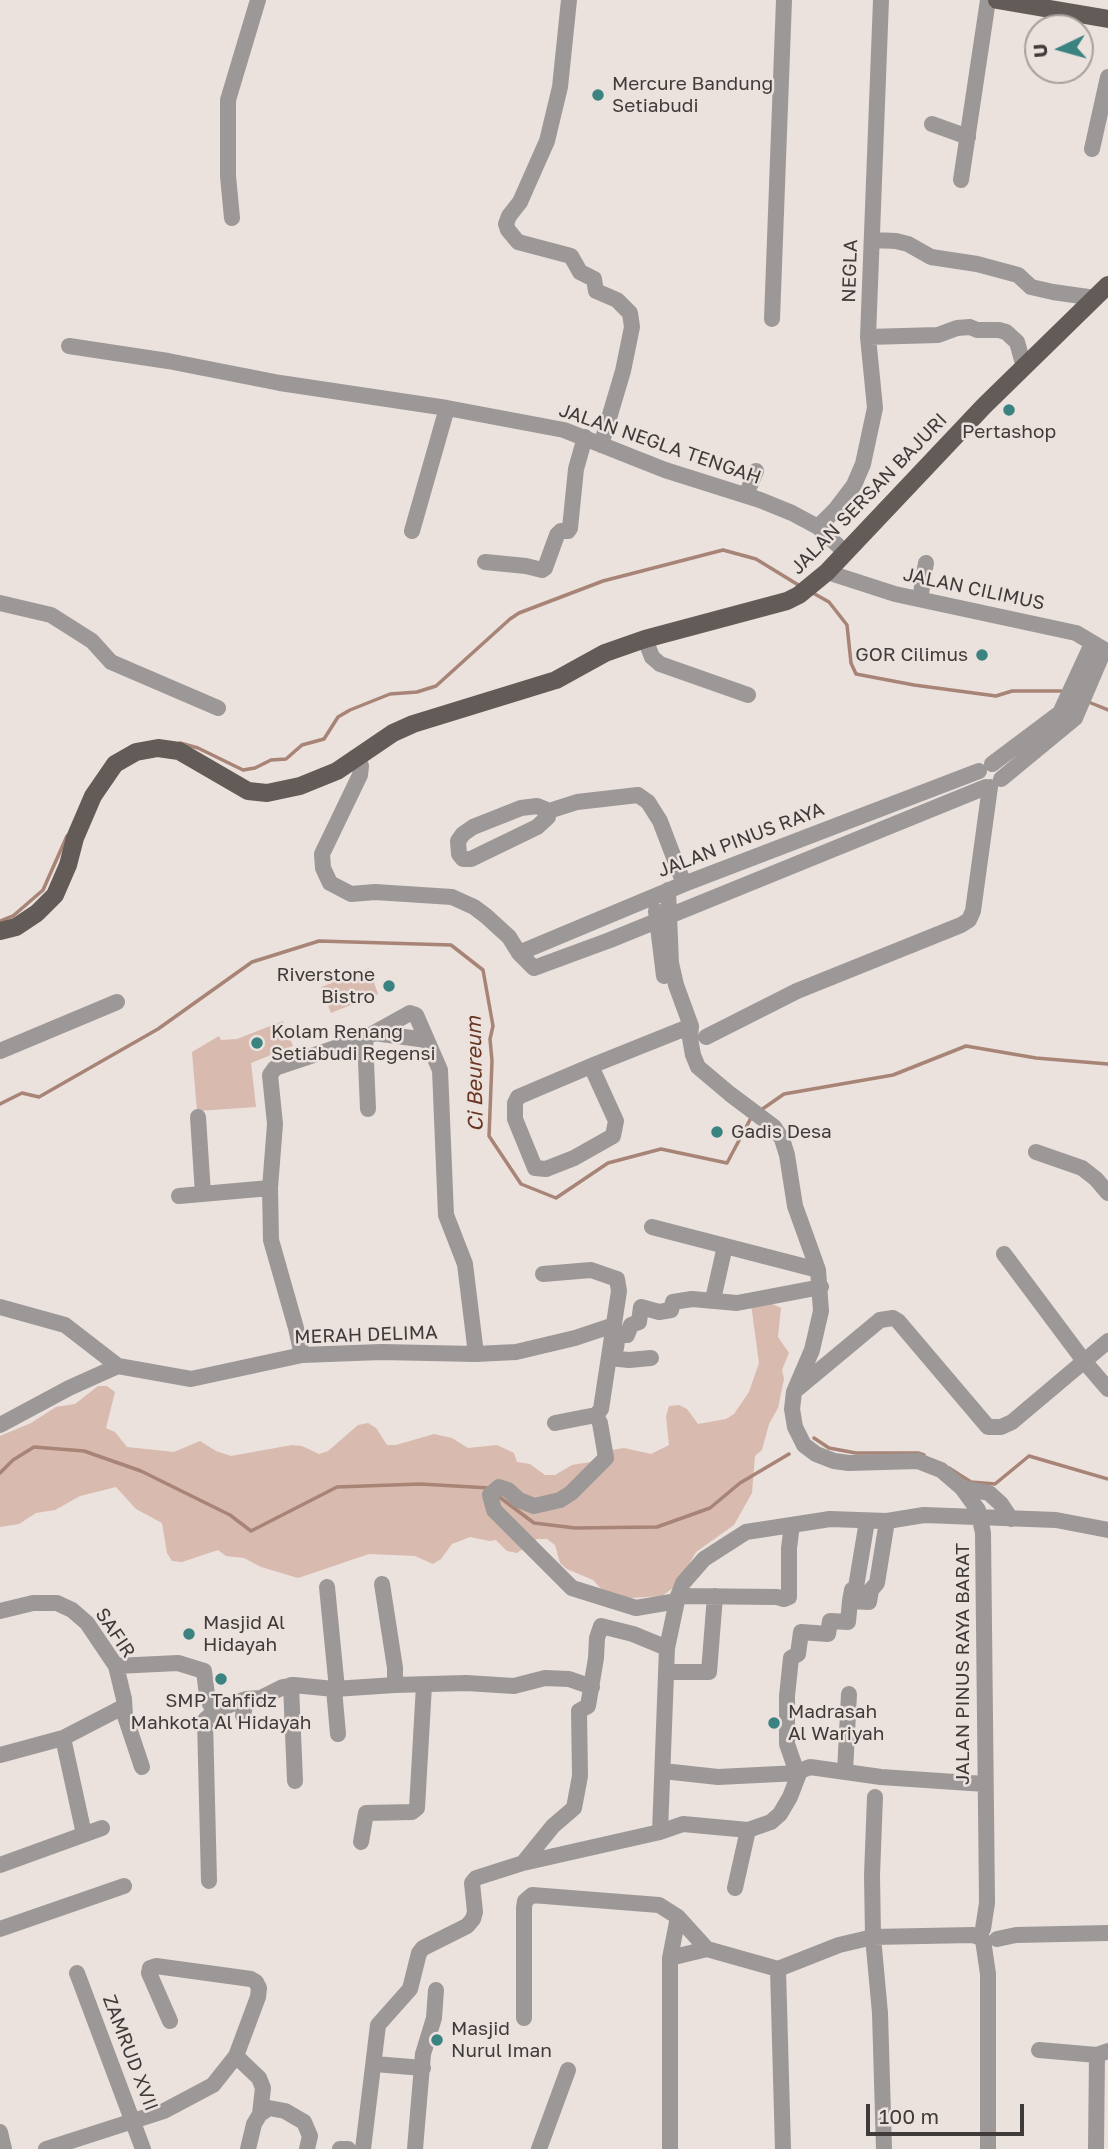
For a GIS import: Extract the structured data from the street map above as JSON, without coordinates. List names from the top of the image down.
{
  "streets": {
    "main road": ["JALAN SERSAN BAJURI"],
    "street": [
      "NEGLA",
      "JALAN NEGLA TENGAH",
      "JALAN CILIMUS",
      "JALAN PINUS RAYA",
      "MERAH DELIMA",
      "SAFIR",
      "JALAN PINUS RAYA BARAT",
      "ZAMRUD XVII"
    ]
  },
  "crossings": [
    ["NEGLA", "JALAN NEGLA TENGAH"],
    ["JALAN NEGLA TENGAH", "JALAN SERSAN BAJURI"],
    ["JALAN SERSAN BAJURI", "JALAN CILIMUS"],
    ["JALAN PINUS RAYA", "JALAN PINUS RAYA BARAT"]
  ],
  "water": ["Ci Beureum"],
  "places": [
    "Mercure Bandung Setiabudi",
    "Pertashop",
    "GOR Cilimus",
    "Riverstone Bistro",
    "Kolam Renang Setiabudi Regensi",
    "Gadis Desa",
    "Masjid Al Hidayah",
    "SMP Tahfidz Mahkota Al Hidayah",
    "Madrasah Al Wariyah",
    "Masjid Nurul Iman"
  ],
  "scale_bar": "100 m",
  "north": "left"
}
